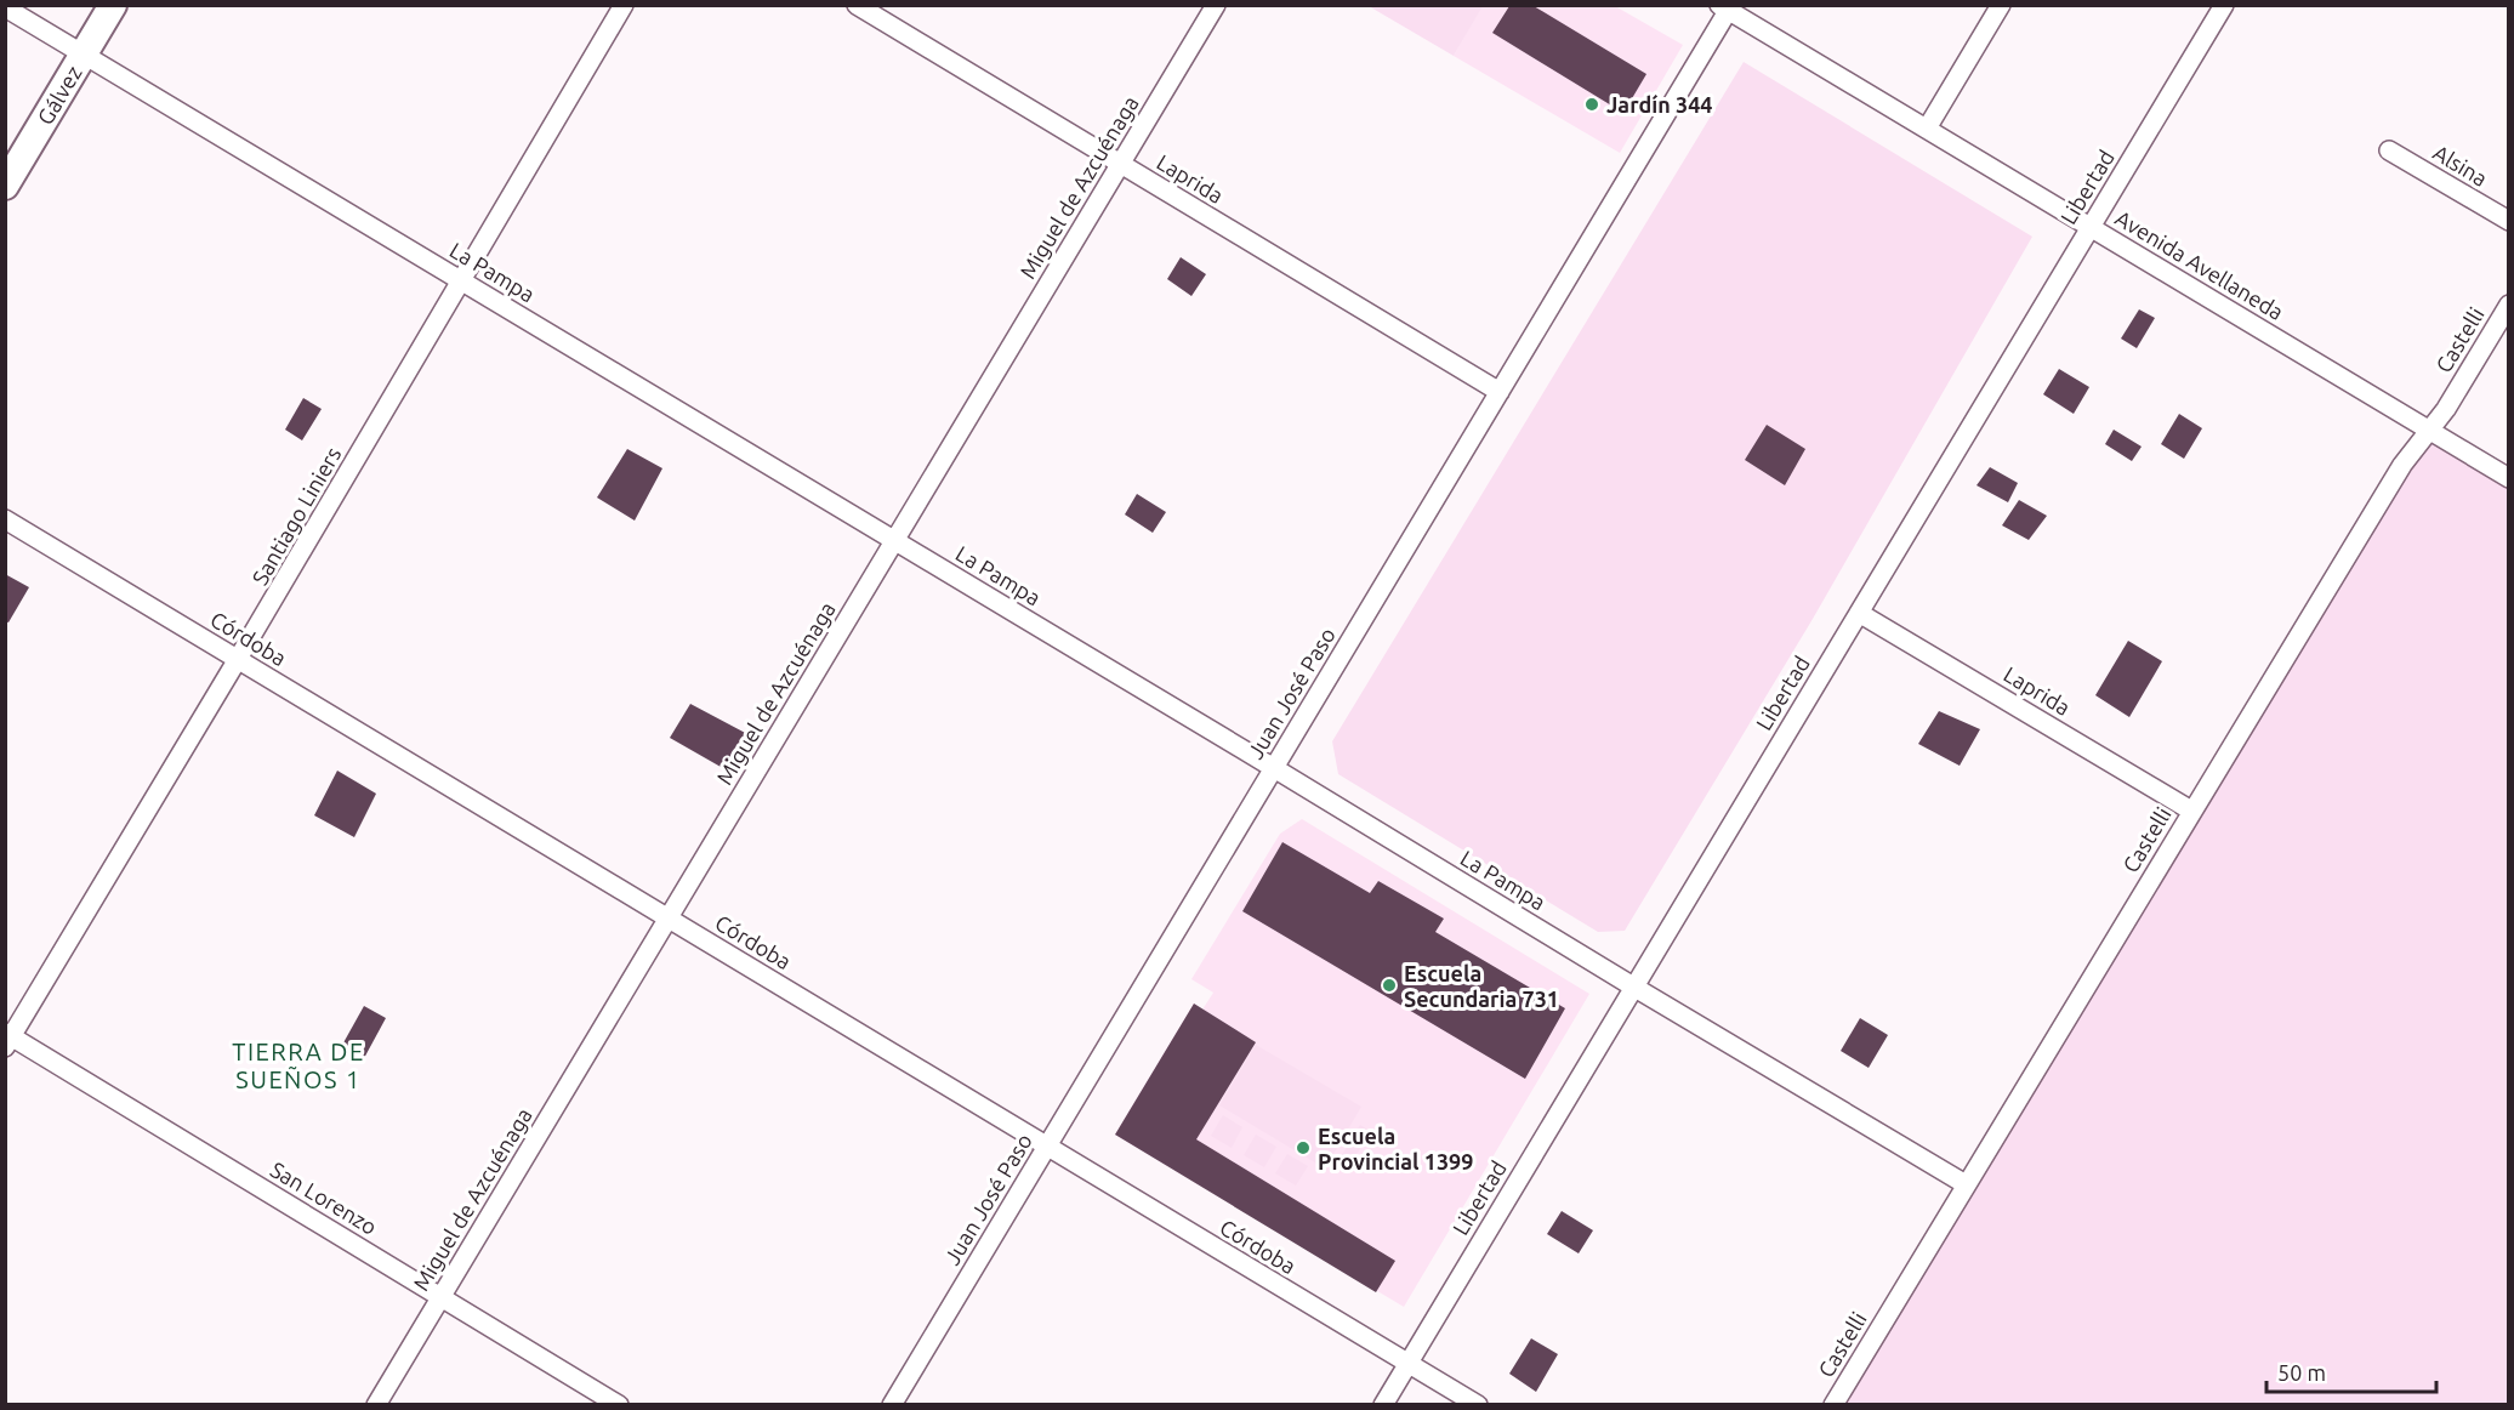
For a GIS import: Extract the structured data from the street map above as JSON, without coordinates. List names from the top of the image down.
{
  "streets": {
    "main road": ["Gálvez"],
    "street": [
      "Alsina",
      "Laprida",
      "Miguel de Azcuénaga",
      "Libertad",
      "Avenida Avellaneda",
      "La Pampa",
      "Castelli",
      "Santiago Liniers",
      "Córdoba",
      "Juan José Paso",
      "San Lorenzo"
    ]
  },
  "crossings": [
    ["Gálvez", "La Pampa"],
    ["Laprida", "Miguel de Azcuénaga"],
    ["Laprida", "Libertad"],
    ["Laprida", "Castelli"],
    ["Laprida", "Juan José Paso"],
    ["Miguel de Azcuénaga", "La Pampa"],
    ["Miguel de Azcuénaga", "Córdoba"],
    ["Miguel de Azcuénaga", "San Lorenzo"],
    ["Libertad", "Avenida Avellaneda"],
    ["Libertad", "La Pampa"],
    ["Libertad", "Córdoba"],
    ["Avenida Avellaneda", "Castelli"],
    ["Avenida Avellaneda", "Juan José Paso"],
    ["La Pampa", "Castelli"],
    ["La Pampa", "Santiago Liniers"],
    ["La Pampa", "Juan José Paso"],
    ["Santiago Liniers", "Córdoba"],
    ["Santiago Liniers", "San Lorenzo"],
    ["Córdoba", "Juan José Paso"]
  ],
  "districts": ["TIERRA DE SUEÑOS 1"],
  "places": ["Jardín 344", "Escuela Secundaria 731", "Escuela Provincial 1399"],
  "scale_bar": "50 m"
}
